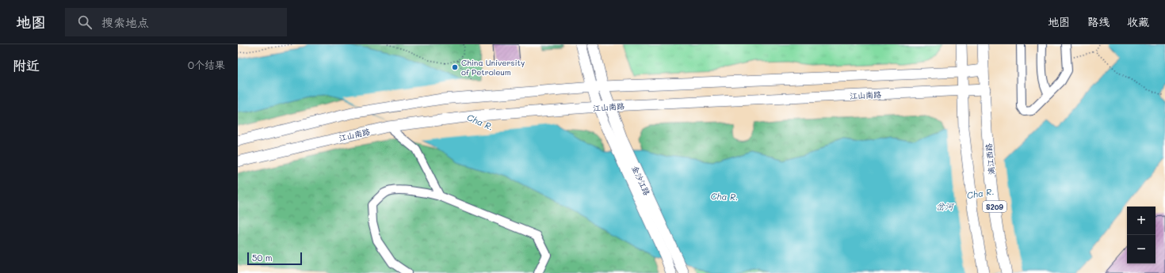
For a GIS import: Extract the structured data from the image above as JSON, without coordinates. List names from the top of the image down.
{
  "streets": {
    "main road": [
      "江山南路",
      "漓江西路",
      "金沙江路",
      "S209"
    ]
  },
  "crossings": [
    ["江山南路", "漓江西路"],
    ["江山南路", "金沙江路"],
    ["江山南路", "S209"]
  ],
  "water": ["Cha R.", "岔河"],
  "places": ["China University of Petroleum"],
  "scale_bar": "50 m",
  "page": {
    "header": "地图",
    "search": "搜索地点",
    "nav": ["地图", "路线", "收藏"],
    "heading": ["附近", "0个结果"],
    "map_buttons": ["+", "−"],
    "scale": "50 m"
  }
}
